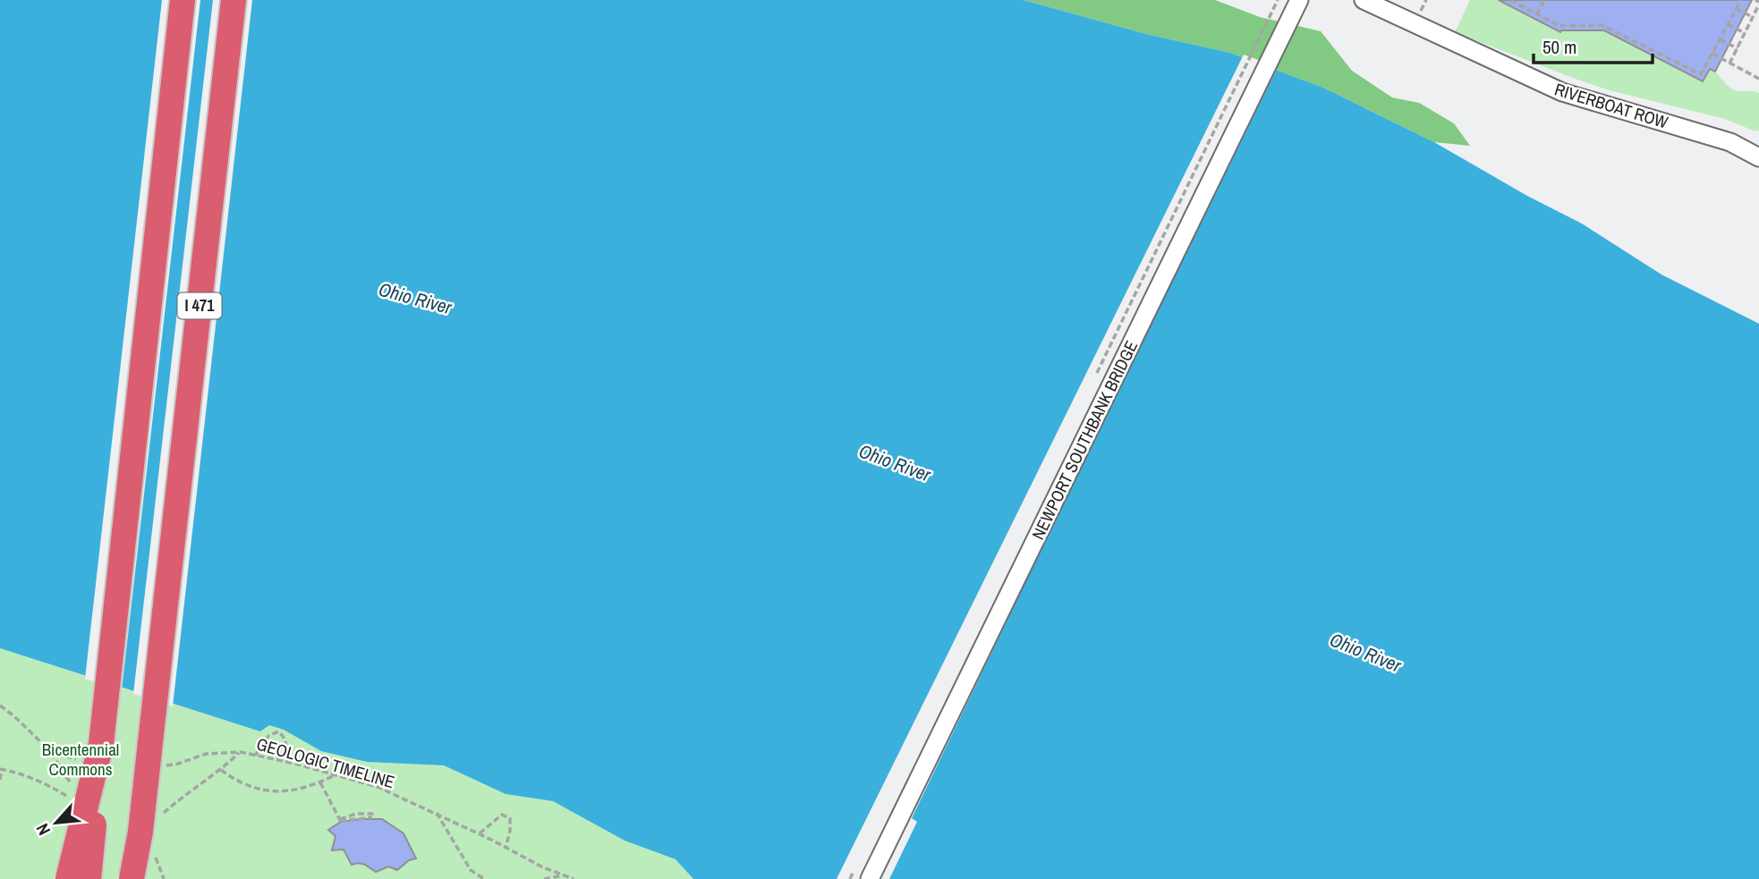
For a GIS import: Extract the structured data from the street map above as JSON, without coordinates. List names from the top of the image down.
{
  "streets": {
    "highway": ["I 471"],
    "street": ["RIVERBOAT ROW", "NEWPORT SOUTHBANK BRIDGE"],
    "path": ["GEOLOGIC TIMELINE"]
  },
  "water": ["Ohio River"],
  "parks": ["Bicentennial Commons"],
  "scale_bar": "50 m",
  "north": "bottom left"
}
